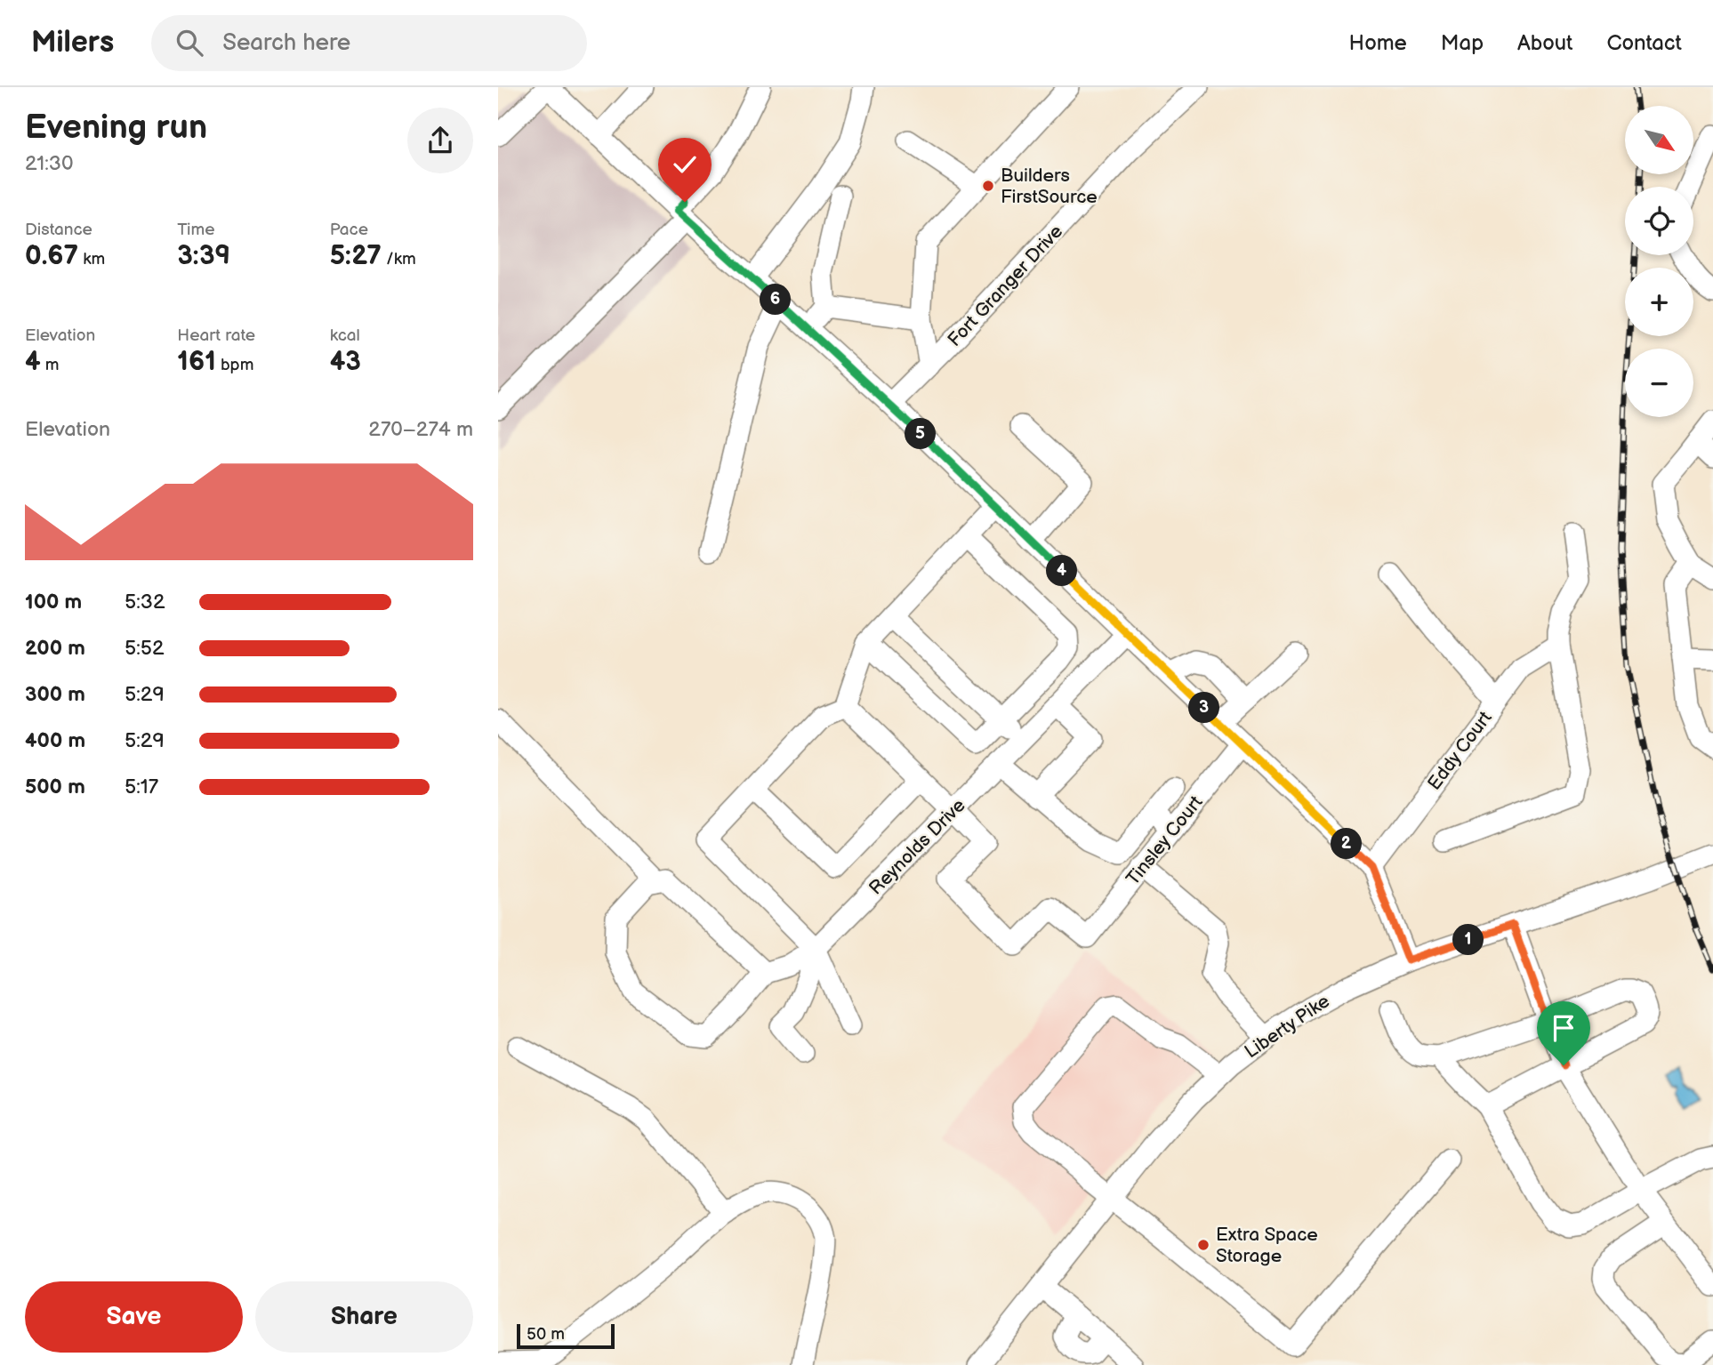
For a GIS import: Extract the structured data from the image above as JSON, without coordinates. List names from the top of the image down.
{
  "streets": {
    "street": [
      "Fort Granger Drive",
      "Eddy Court",
      "Tinsley Court",
      "Reynolds Drive",
      "Liberty Pike"
    ]
  },
  "crossings": [
    ["Tinsley Court", "Reynolds Drive"]
  ],
  "places": ["Builders FirstSource", "Extra Space Storage"],
  "scale_bar": "50 m",
  "north": "bottom right",
  "page": {
    "header": "Milers",
    "search": "Search here",
    "nav": [
      "Home",
      "Map",
      "About",
      "Contact"
    ],
    "heading": ["Evening run", "21:30"],
    "map_buttons": ["+", "−"],
    "stats": [
      ["Distance", "0.67 km"],
      ["Time", "3:39"],
      ["Pace", "5:27 /km"],
      ["Elevation", "4 m"],
      ["Heart rate", "161 bpm"],
      ["kcal", "43"]
    ],
    "pins": [
      "6",
      "5",
      "4",
      "3",
      "2",
      "1"
    ],
    "chart": ["Elevation", "270–274 m"],
    "list": [
      {
        "name": "100 m",
        "note": "5:32"
      },
      {
        "name": "200 m",
        "note": "5:52"
      },
      {
        "name": "300 m",
        "note": "5:29"
      },
      {
        "name": "400 m",
        "note": "5:29"
      },
      {
        "name": "500 m",
        "note": "5:17"
      }
    ],
    "buttons": ["Save", "Share"],
    "scale": "50 m"
  }
}
